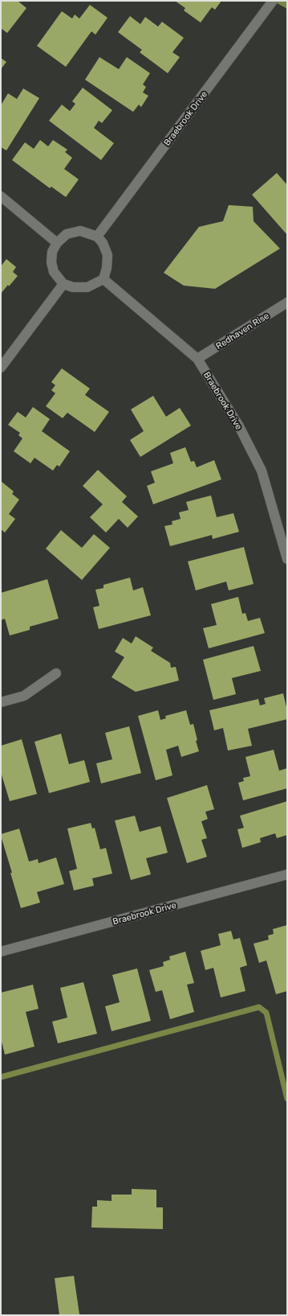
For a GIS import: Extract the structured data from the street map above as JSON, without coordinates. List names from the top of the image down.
{
  "streets": {
    "street": ["Braebrook Drive", "Redhaven Rise"]
  },
  "crossings": [
    ["Braebrook Drive", "Redhaven Rise"]
  ]
}
